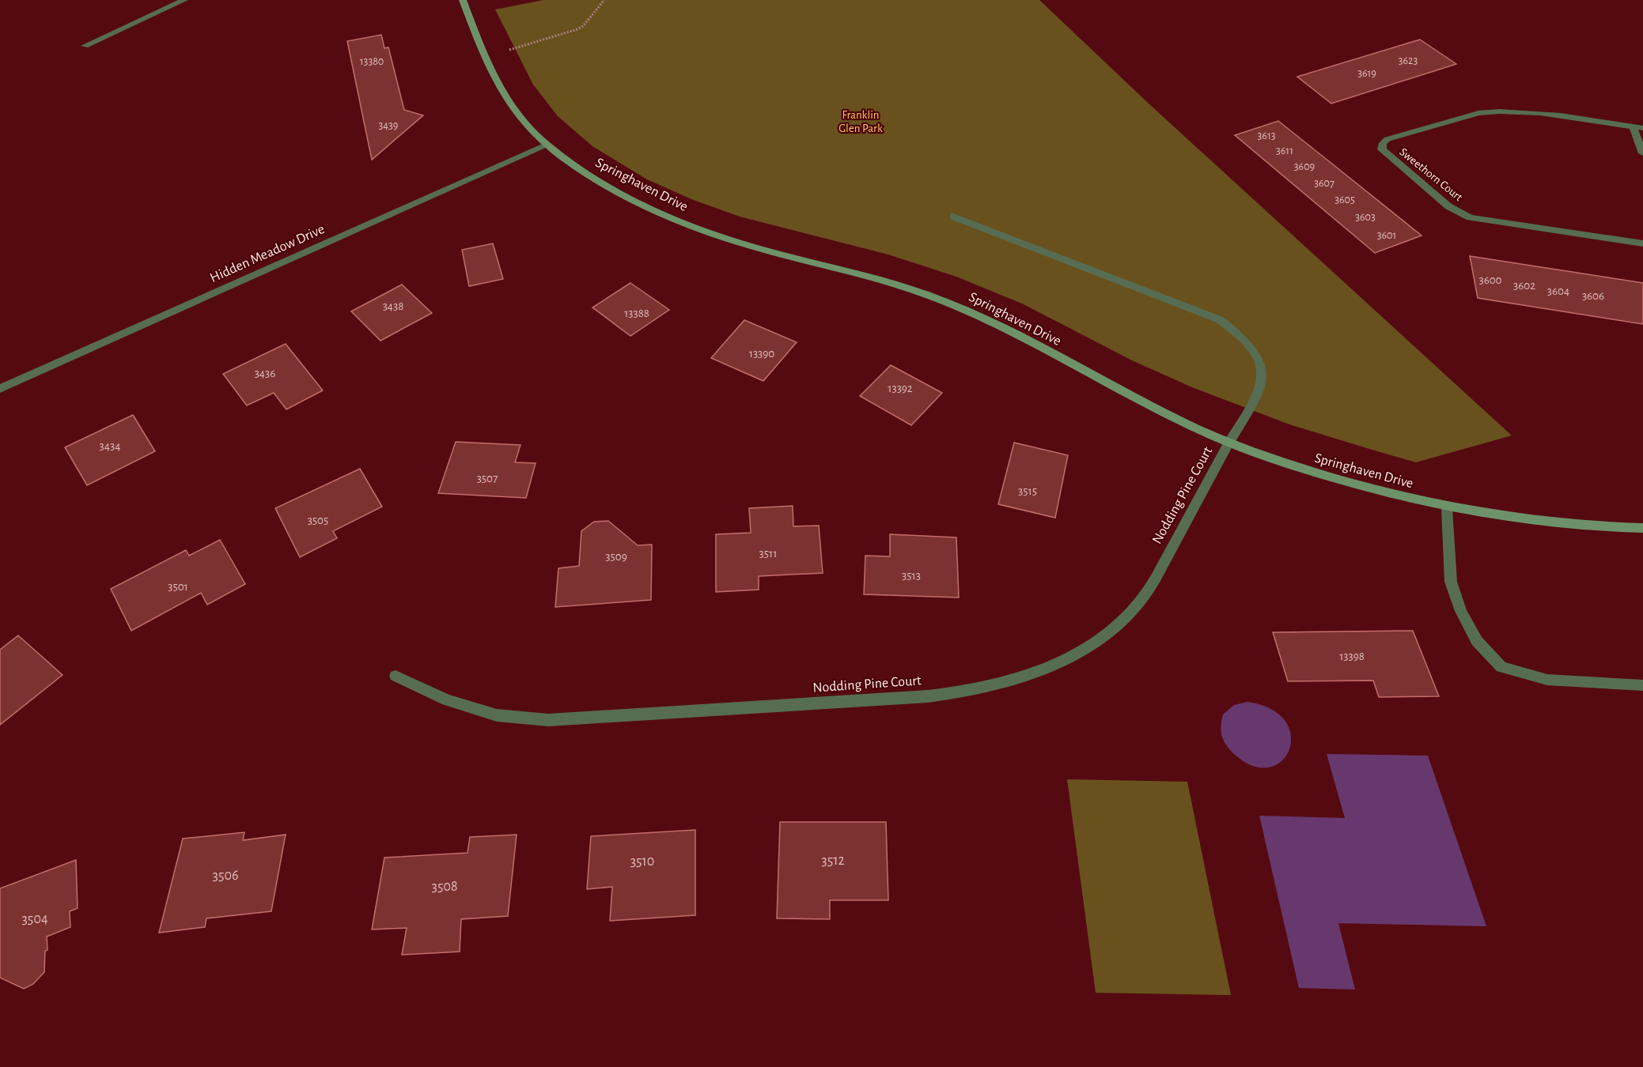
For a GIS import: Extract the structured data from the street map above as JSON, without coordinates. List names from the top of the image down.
{
  "streets": {
    "street": [
      "Sweethorn Court",
      "Springhaven Drive",
      "Hidden Meadow Drive",
      "Nodding Pine Court"
    ]
  },
  "crossings": [
    ["Springhaven Drive", "Hidden Meadow Drive"],
    ["Springhaven Drive", "Nodding Pine Court"]
  ],
  "parks": ["Franklin Glen Park"],
  "house_numbers": [
    "3623",
    "13380",
    "3619",
    "3439",
    "3613",
    "3611",
    "3609",
    "3607",
    "3605",
    "3603",
    "3601",
    "3600",
    "3602",
    "3604",
    "3606",
    "3438",
    "13388",
    "13390",
    "3436",
    "13392",
    "3434",
    "3507",
    "3515",
    "3505",
    "3511",
    "3509",
    "3513",
    "3501",
    "13398",
    "3512",
    "3510",
    "3506",
    "3508",
    "3504"
  ]
}
